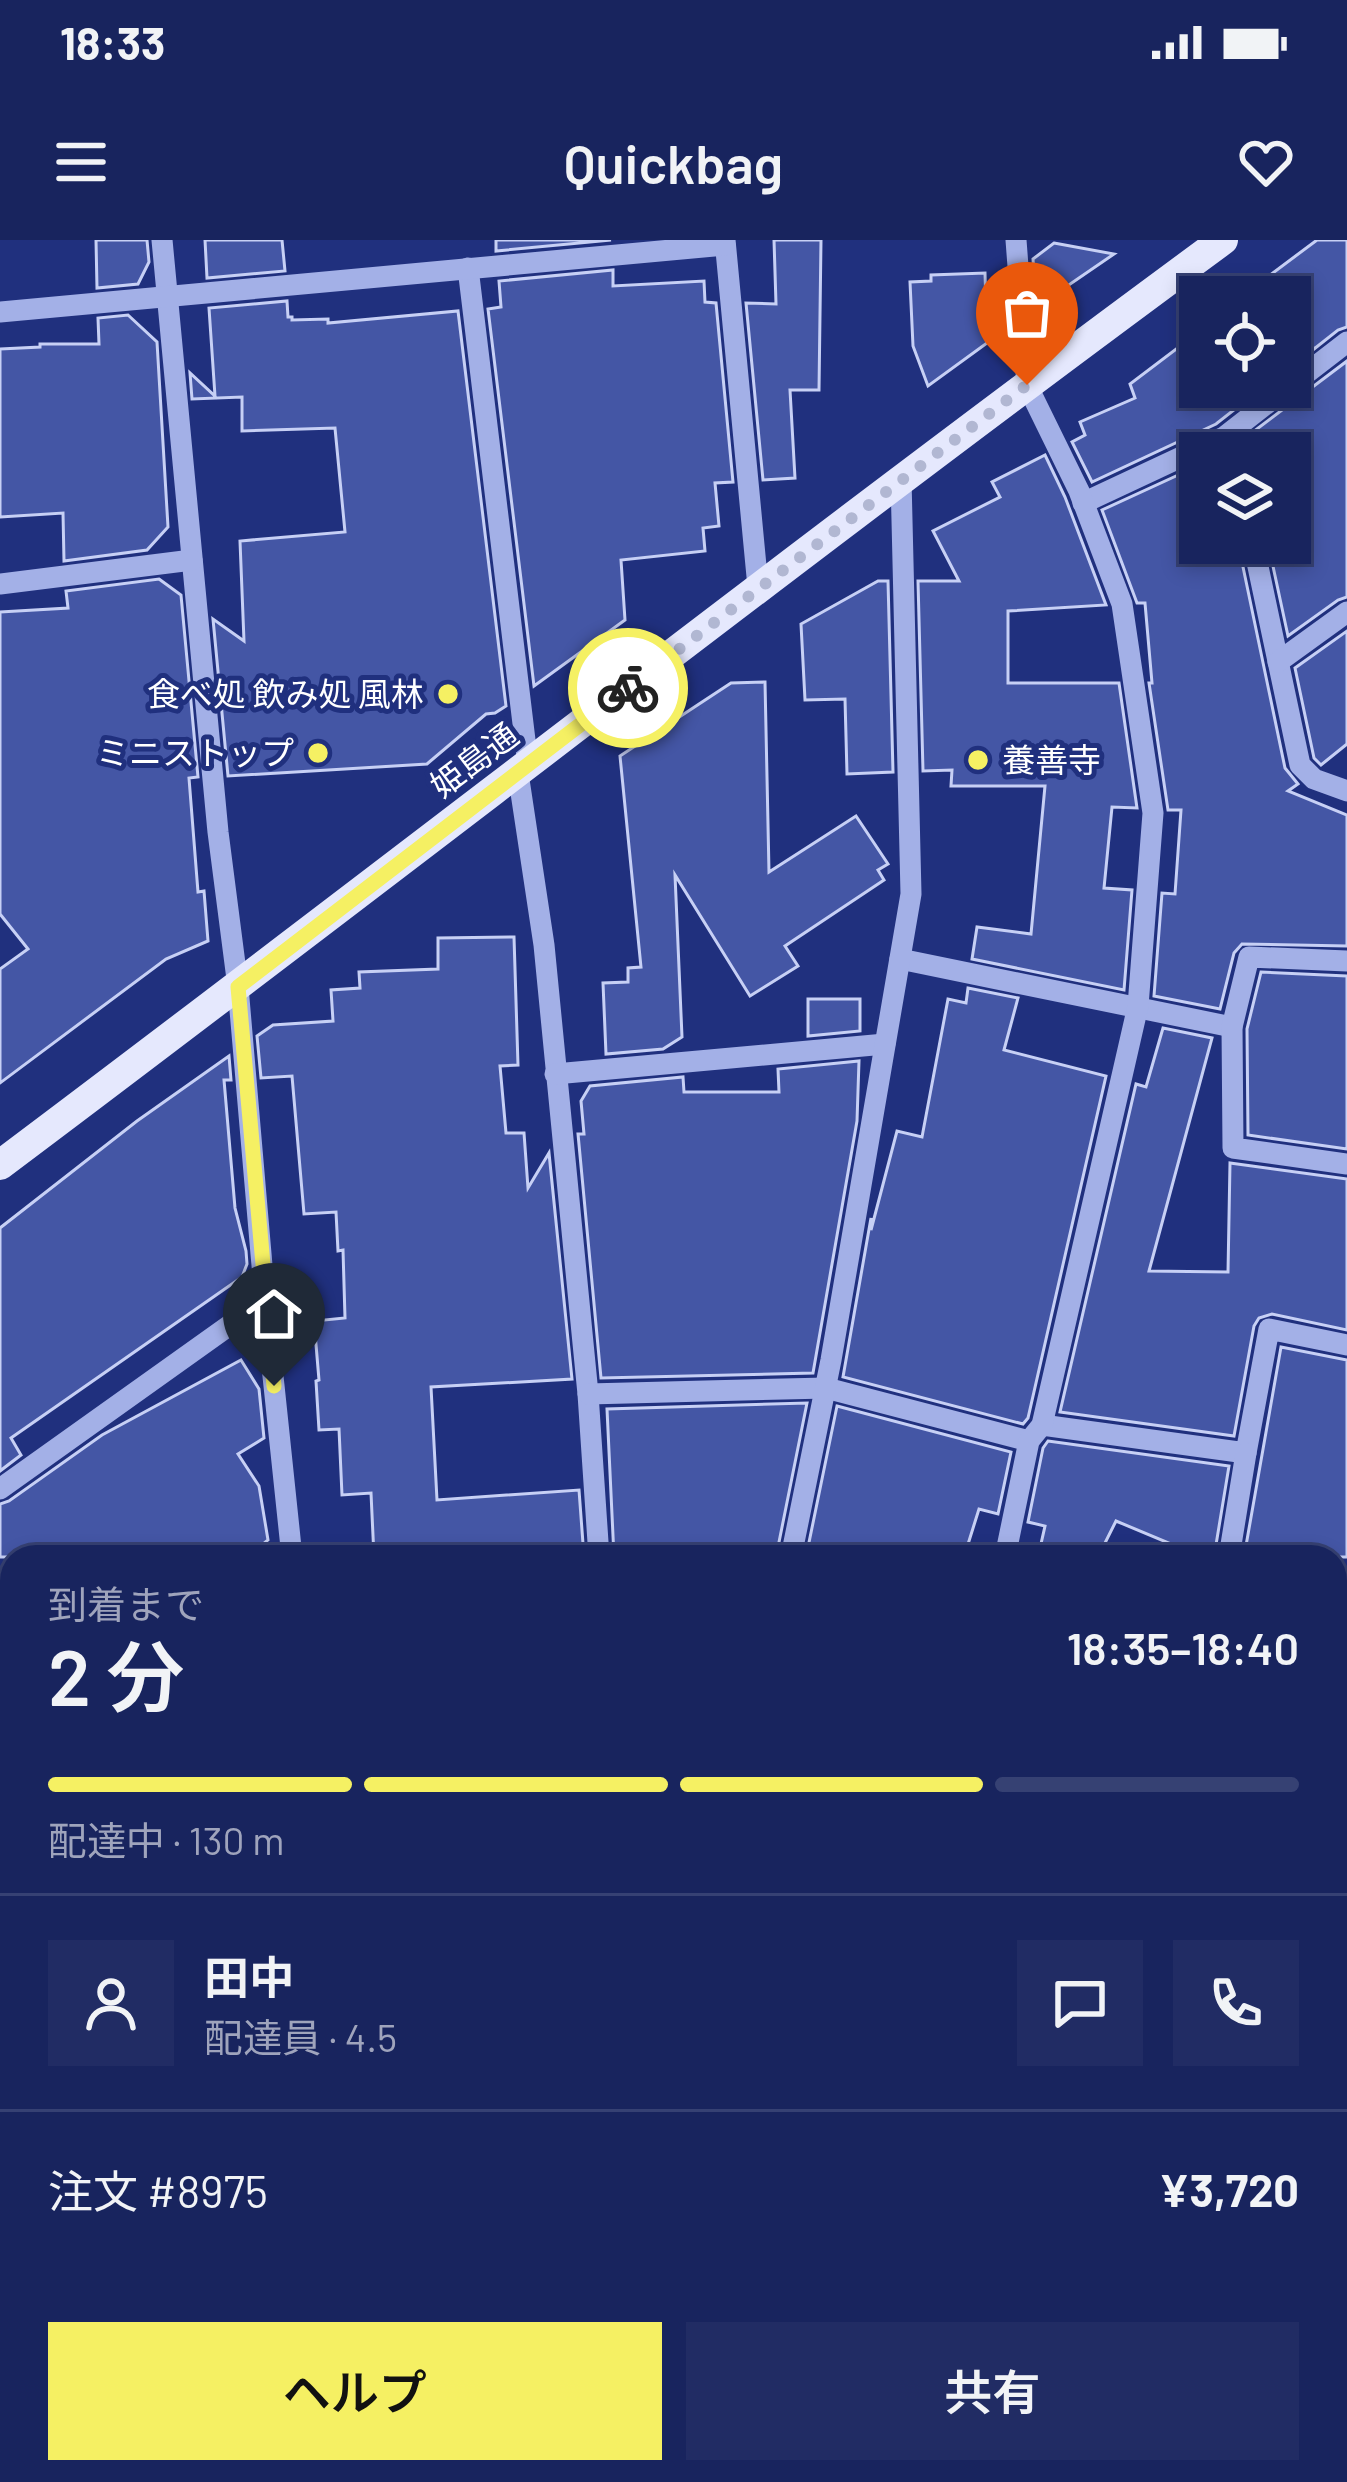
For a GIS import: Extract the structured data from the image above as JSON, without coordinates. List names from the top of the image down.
{
  "streets": {
    "main road": ["姫島通"]
  },
  "places": ["食べ処 飲み処 風林", "ミニストップ", "養善寺"],
  "page": {
    "status": "18:33",
    "header": "Quickbag",
    "heading": ["2 分", "到着まで", "18:35–18:40"],
    "panel": [
      "田中",
      "配達員 · 4.5",
      "注文 #8975",
      "¥3,720"
    ],
    "bar": "配達中 · 130 m",
    "buttons": ["ヘルプ", "共有"]
  }
}
